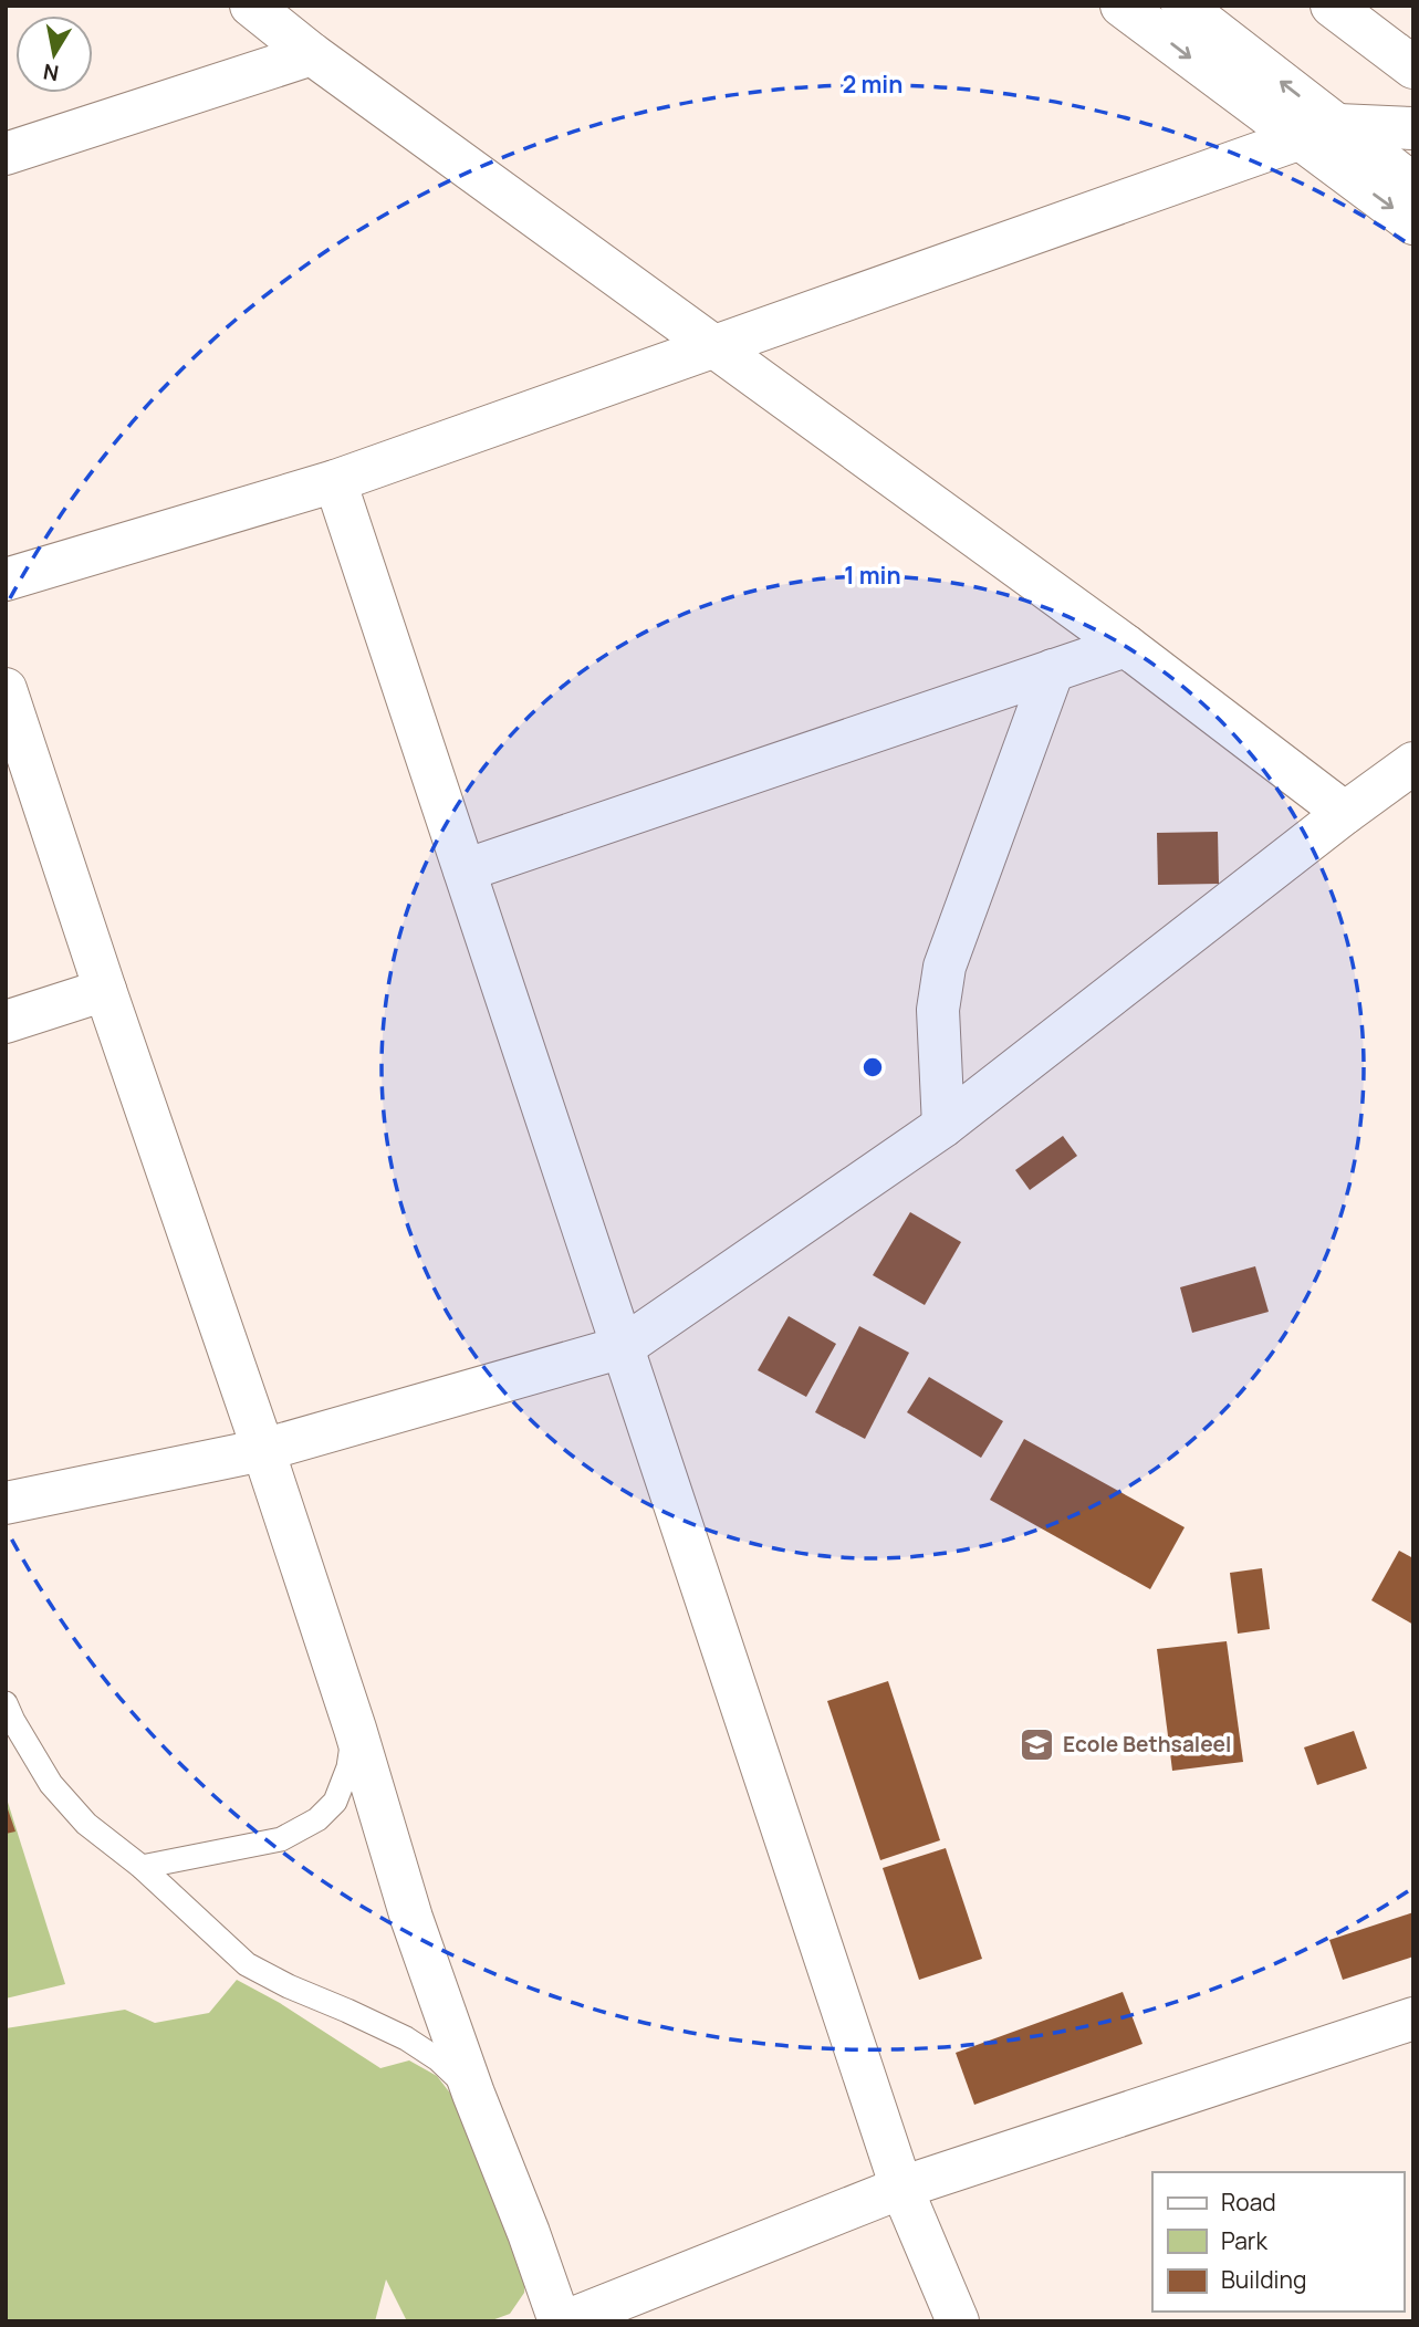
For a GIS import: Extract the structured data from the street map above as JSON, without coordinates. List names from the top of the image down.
{
  "places": {
    "school or university": ["Ecole Bethsaleel"]
  },
  "legend": ["Road", "Park", "Building"],
  "north": "bottom",
  "rings": ["2 min", "1 min"]
}
